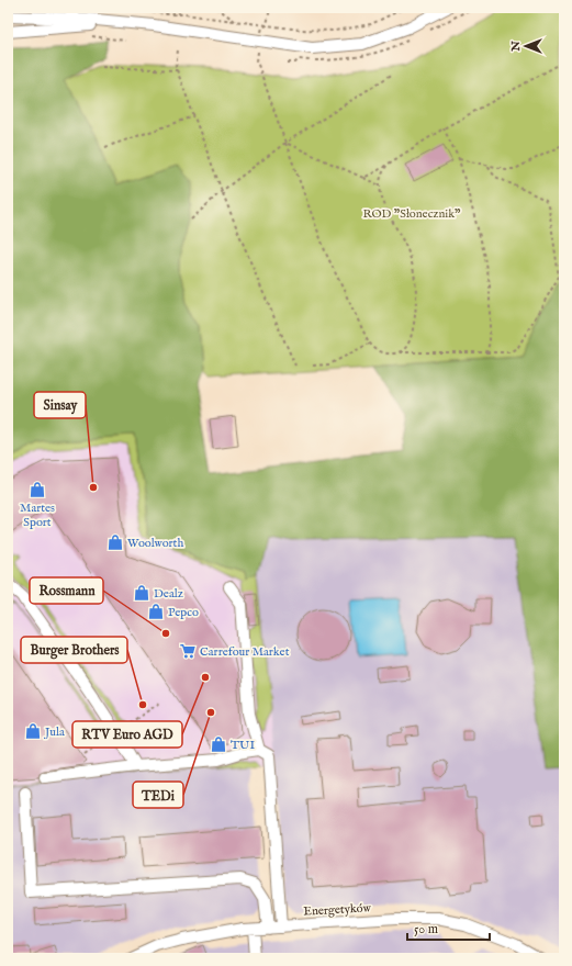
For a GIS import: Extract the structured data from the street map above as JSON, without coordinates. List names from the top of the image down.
{
  "streets": {
    "street": ["Energetyków"]
  },
  "parks": ["ROD \"Słonecznik\""],
  "places": {
    "other": [
      "Sinsay",
      "Rossmann",
      "RTV Euro AGD",
      "Burger Brothers",
      "TEDi"
    ],
    "shop": [
      "Martes Sport",
      "Woolworth",
      "Dealz",
      "Pepco",
      "Jula",
      "TUI"
    ],
    "supermarket": ["Carrefour Market"]
  },
  "scale_bar": "50 m",
  "north": "left"
}
